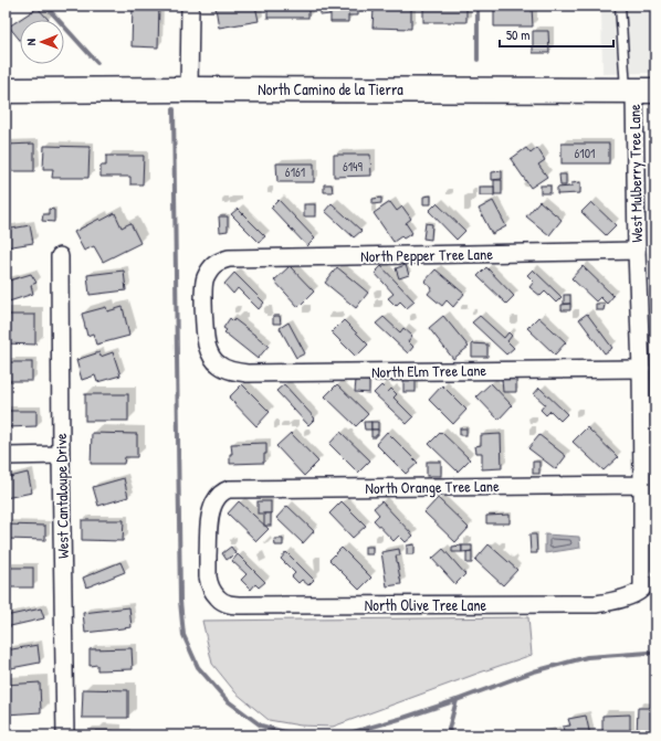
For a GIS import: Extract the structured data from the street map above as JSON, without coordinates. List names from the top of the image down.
{
  "streets": {
    "street": [
      "North Camino de la Tierra",
      "West Mulberry Tree Lane",
      "North Pepper Tree Lane",
      "North Elm Tree Lane",
      "North Orange Tree Lane",
      "West Cantaloupe Drive",
      "North Olive Tree Lane"
    ]
  },
  "crossings": [
    ["North Camino de la Tierra", "West Mulberry Tree Lane"],
    ["West Mulberry Tree Lane", "North Pepper Tree Lane"],
    ["West Mulberry Tree Lane", "North Elm Tree Lane"],
    ["West Mulberry Tree Lane", "North Orange Tree Lane"],
    ["West Mulberry Tree Lane", "North Olive Tree Lane"],
    ["North Pepper Tree Lane", "North Elm Tree Lane"],
    ["North Orange Tree Lane", "North Olive Tree Lane"]
  ],
  "house_numbers": ["6101", "6149", "6161"],
  "scale_bar": "50 m",
  "north": "left"
}
